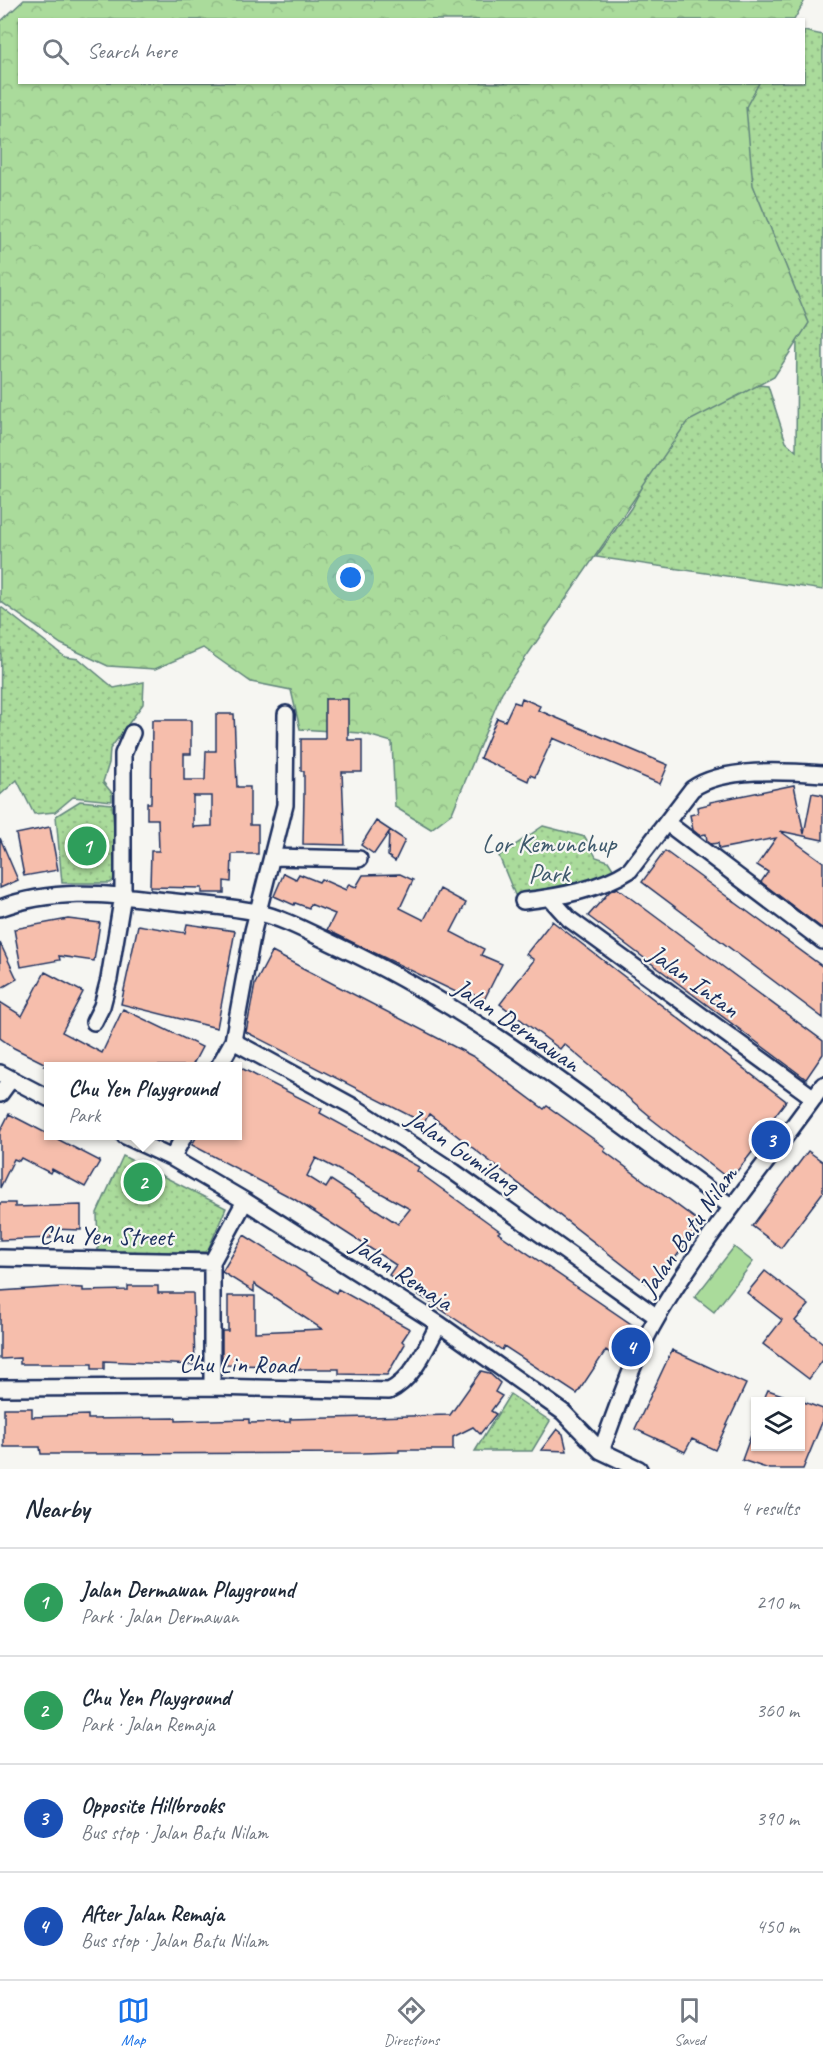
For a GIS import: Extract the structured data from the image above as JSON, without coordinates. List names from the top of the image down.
{
  "streets": {
    "street": [
      "Jalan Intan",
      "Jalan Dermawan",
      "Jalan Gumilang",
      "Jalan Batu Nilam",
      "Chu Yen Street",
      "Jalan Remaja",
      "Chu Lin Road"
    ]
  },
  "crossings": [
    ["Jalan Intan", "Jalan Batu Nilam"],
    ["Jalan Dermawan", "Jalan Batu Nilam"],
    ["Jalan Gumilang", "Jalan Batu Nilam"],
    ["Jalan Batu Nilam", "Jalan Remaja"],
    ["Jalan Remaja", "Chu Lin Road"]
  ],
  "parks": ["Lor Kemunchup Park"],
  "page": {
    "search": "Search here",
    "pins": [
      "1",
      "3",
      "2",
      "4"
    ],
    "popup": ["Chu Yen Playground", "Park"],
    "heading": ["Nearby", "4 results"],
    "list": [
      {
        "mark": "1",
        "name": "Jalan Dermawan Playground",
        "note": "Park · Jalan Dermawan",
        "value": "210 m"
      },
      {
        "mark": "2",
        "name": "Chu Yen Playground",
        "note": "Park · Jalan Remaja",
        "value": "360 m"
      },
      {
        "mark": "3",
        "name": "Opposite Hillbrooks",
        "note": "Bus stop · Jalan Batu Nilam",
        "value": "390 m"
      },
      {
        "mark": "4",
        "name": "After Jalan Remaja",
        "note": "Bus stop · Jalan Batu Nilam",
        "value": "450 m"
      }
    ],
    "nav": ["Map", "Directions", "Saved"]
  }
}
